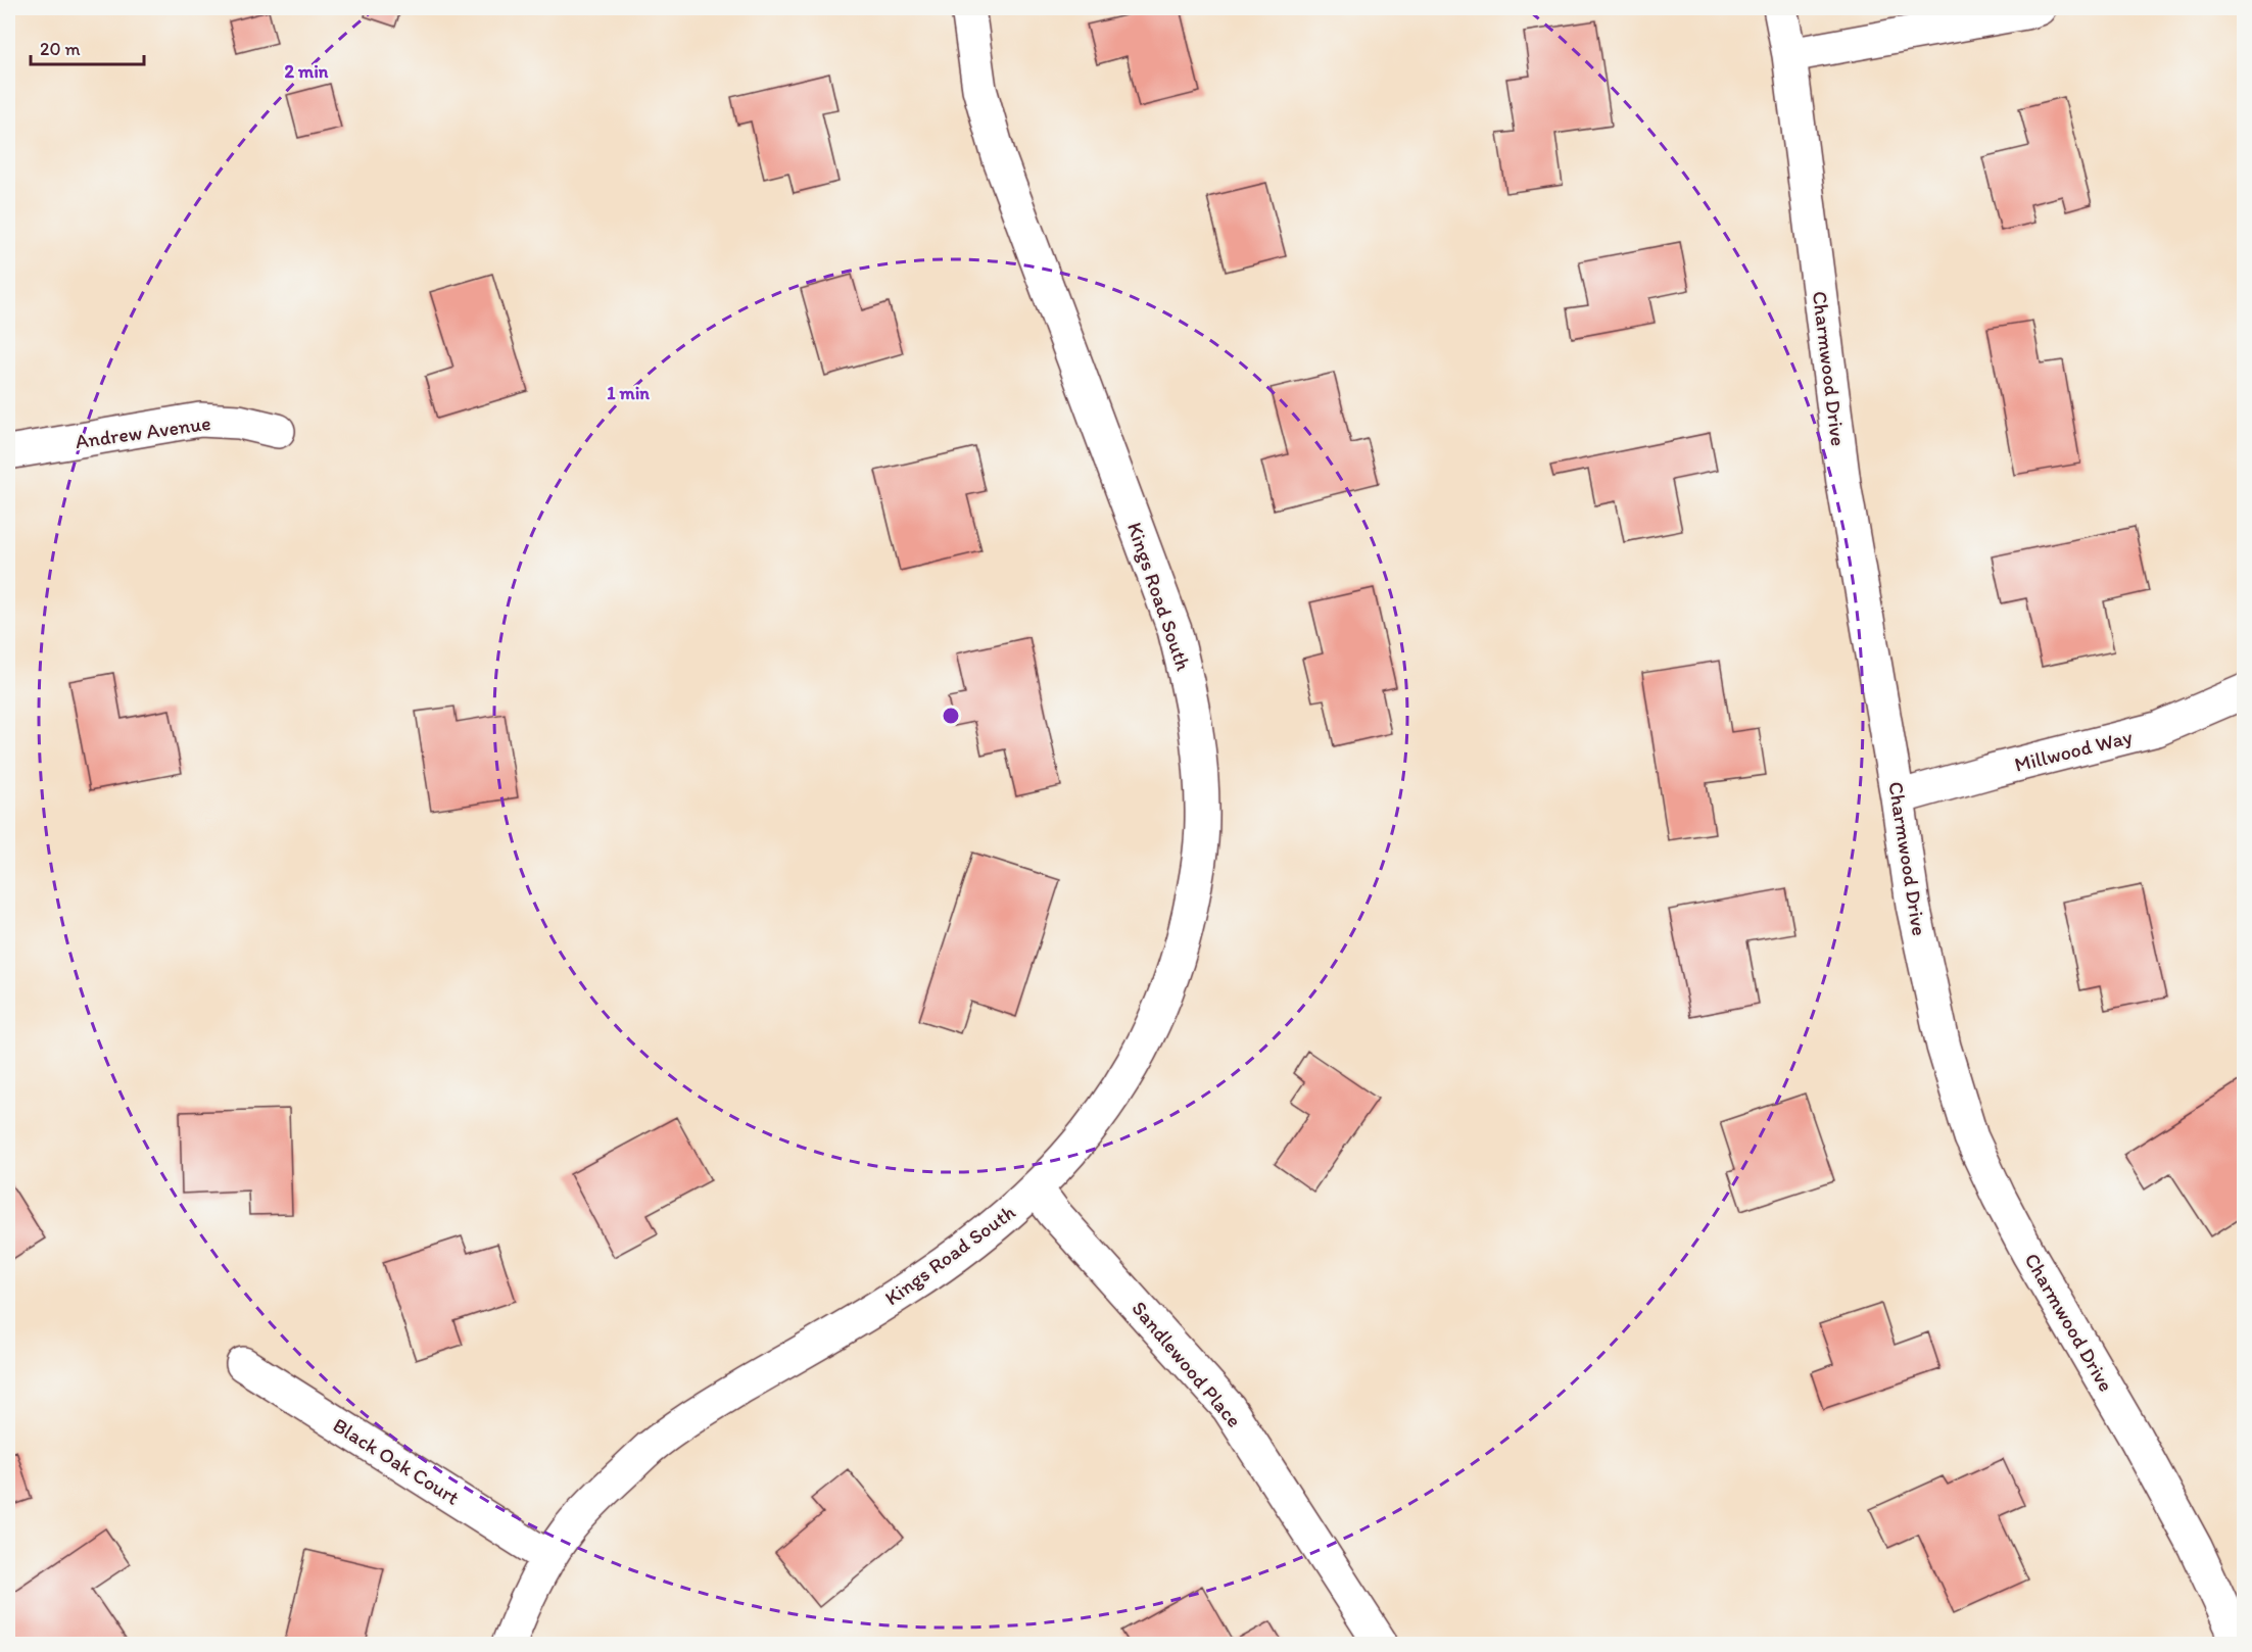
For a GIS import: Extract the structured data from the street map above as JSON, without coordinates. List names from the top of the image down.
{
  "streets": {
    "street": [
      "Charmwood Drive",
      "Andrew Avenue",
      "Kings Road South",
      "Millwood Way",
      "Sandlewood Place",
      "Black Oak Court"
    ]
  },
  "crossings": [
    ["Charmwood Drive", "Millwood Way"],
    ["Kings Road South", "Sandlewood Place"],
    ["Kings Road South", "Black Oak Court"]
  ],
  "scale_bar": "20 m",
  "rings": ["2 min", "1 min"]
}
